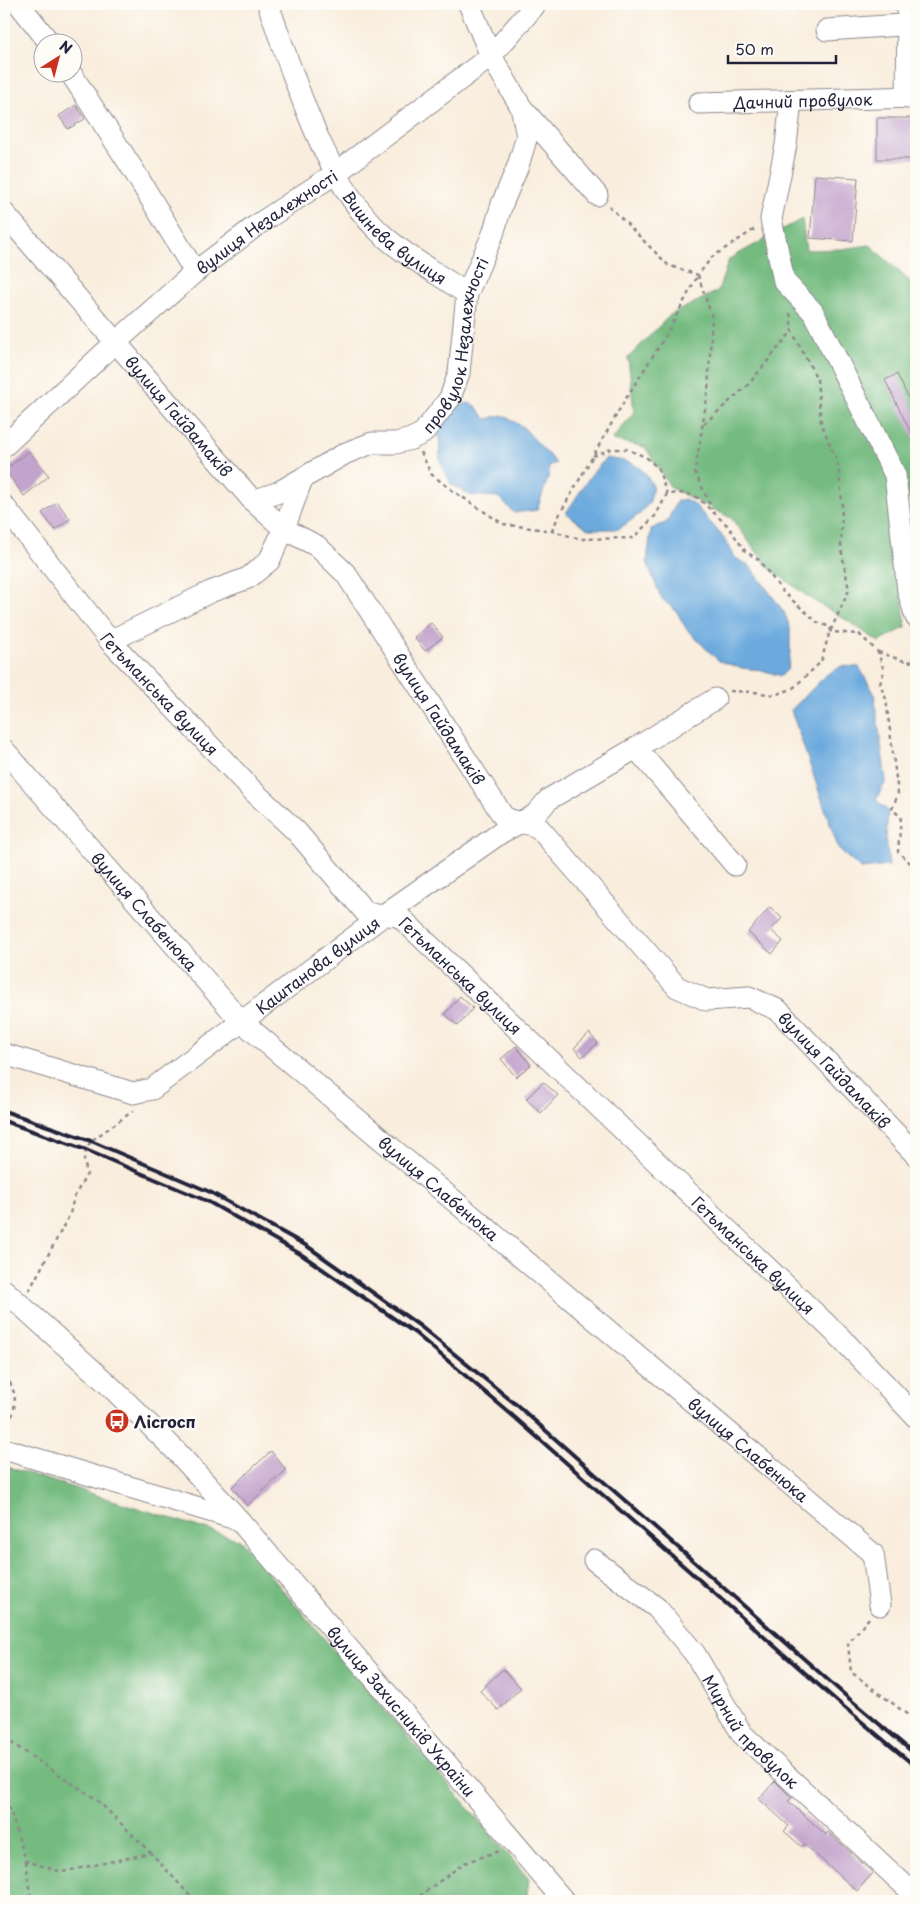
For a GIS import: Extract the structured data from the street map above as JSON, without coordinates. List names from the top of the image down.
{
  "streets": {
    "street": [
      "Дачний провулок",
      "вулиця Незалежності",
      "Вишнева вулиця",
      "провулок Незалежності",
      "вулиця Гайдамаків",
      "Гетьманська вулиця",
      "вулиця Слабенюка",
      "Каштанова вулиця",
      "вулиця Захисників України",
      "Мирний провулок"
    ]
  },
  "crossings": [
    ["вулиця Незалежності", "Вишнева вулиця"],
    ["вулиця Незалежності", "провулок Незалежності"],
    ["вулиця Незалежності", "вулиця Гайдамаків"],
    ["Вишнева вулиця", "провулок Незалежності"],
    ["провулок Незалежності", "вулиця Гайдамаків"],
    ["вулиця Гайдамаків", "Каштанова вулиця"],
    ["Гетьманська вулиця", "Каштанова вулиця"],
    ["вулиця Слабенюка", "Каштанова вулиця"]
  ],
  "places": {
    "bus stop": ["Лісгосп"]
  },
  "scale_bar": "50 m",
  "north": "top right"
}
